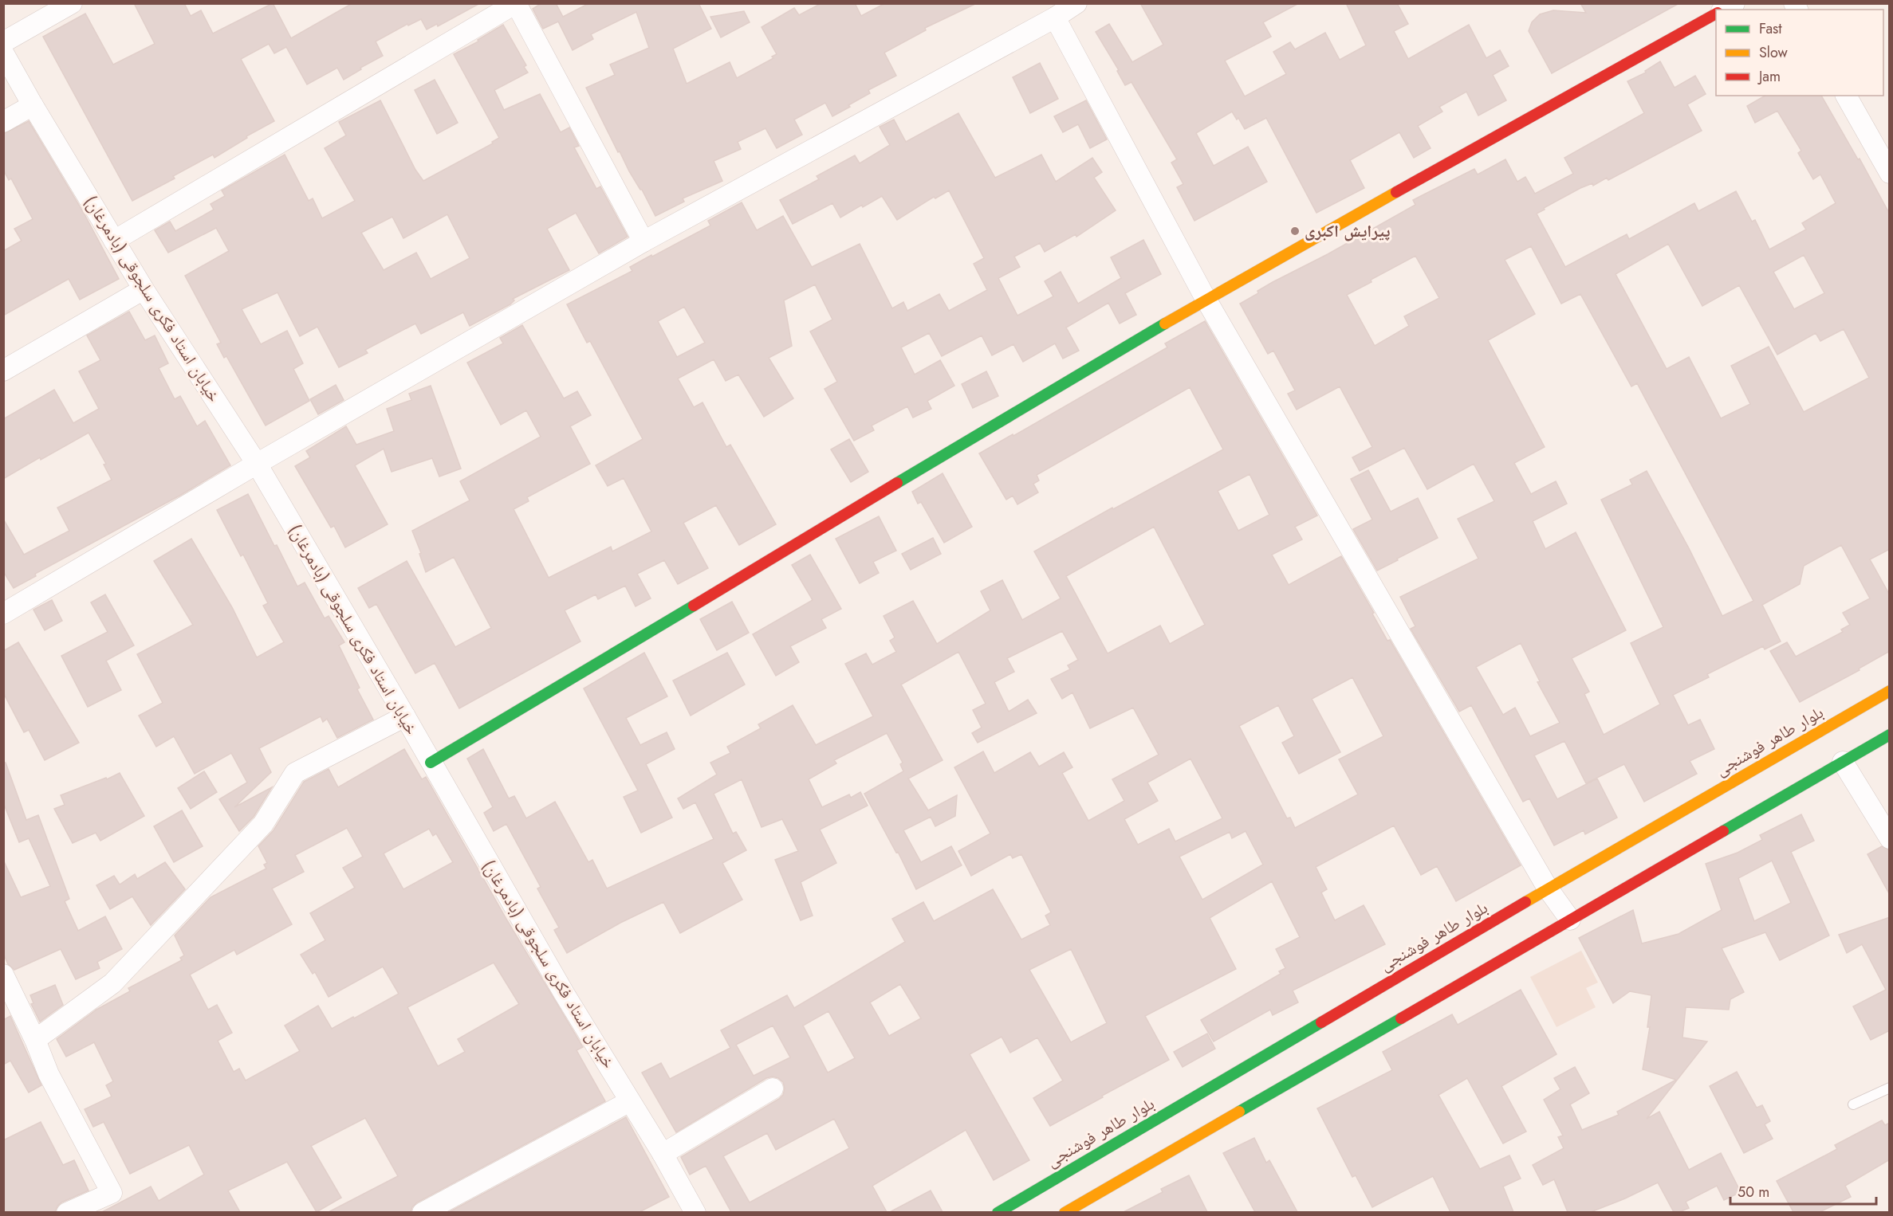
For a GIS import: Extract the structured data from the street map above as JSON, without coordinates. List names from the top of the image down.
{
  "streets": {
    "street": ["خیابان استاد فکری سلجوقی (بادمرغان)", "بلوار طاهر فوشنجی"]
  },
  "places": ["پیرایش اکبری"],
  "legend": ["Fast", "Slow", "Jam"],
  "scale_bar": "50 m"
}
